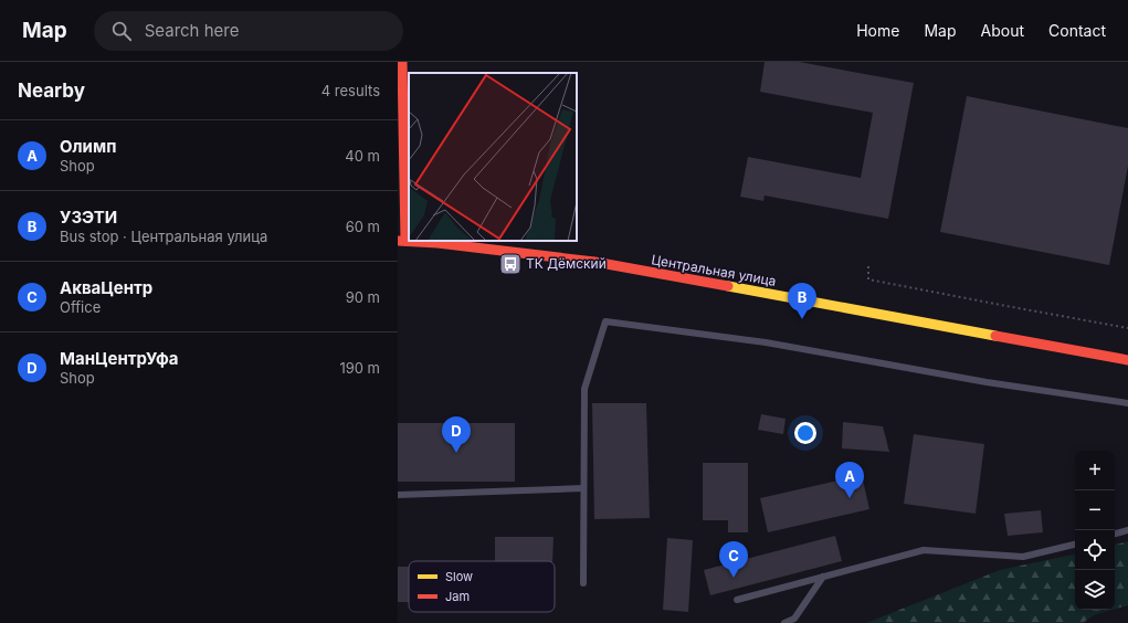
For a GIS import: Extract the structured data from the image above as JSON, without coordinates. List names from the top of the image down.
{
  "streets": {
    "main road": ["Центральная улица"]
  },
  "places": {
    "bus stop": ["ТК Дёмский"]
  },
  "legend": ["Slow", "Jam"],
  "page": {
    "header": "Map",
    "search": "Search here",
    "nav": [
      "Home",
      "Map",
      "About",
      "Contact"
    ],
    "heading": ["Nearby", "4 results"],
    "list": [
      {
        "mark": "A",
        "name": "Олимп",
        "note": "Shop",
        "value": "40 m"
      },
      {
        "mark": "B",
        "name": "УЗЭТИ",
        "note": "Bus stop · Центральная улица",
        "value": "60 m"
      },
      {
        "mark": "C",
        "name": "АкваЦентр",
        "note": "Office",
        "value": "90 m"
      },
      {
        "mark": "D",
        "name": "МанЦентрУфа",
        "note": "Shop",
        "value": "190 m"
      }
    ],
    "pins": [
      "B",
      "D",
      "A",
      "C"
    ],
    "map_buttons": ["+", "−"]
  }
}
